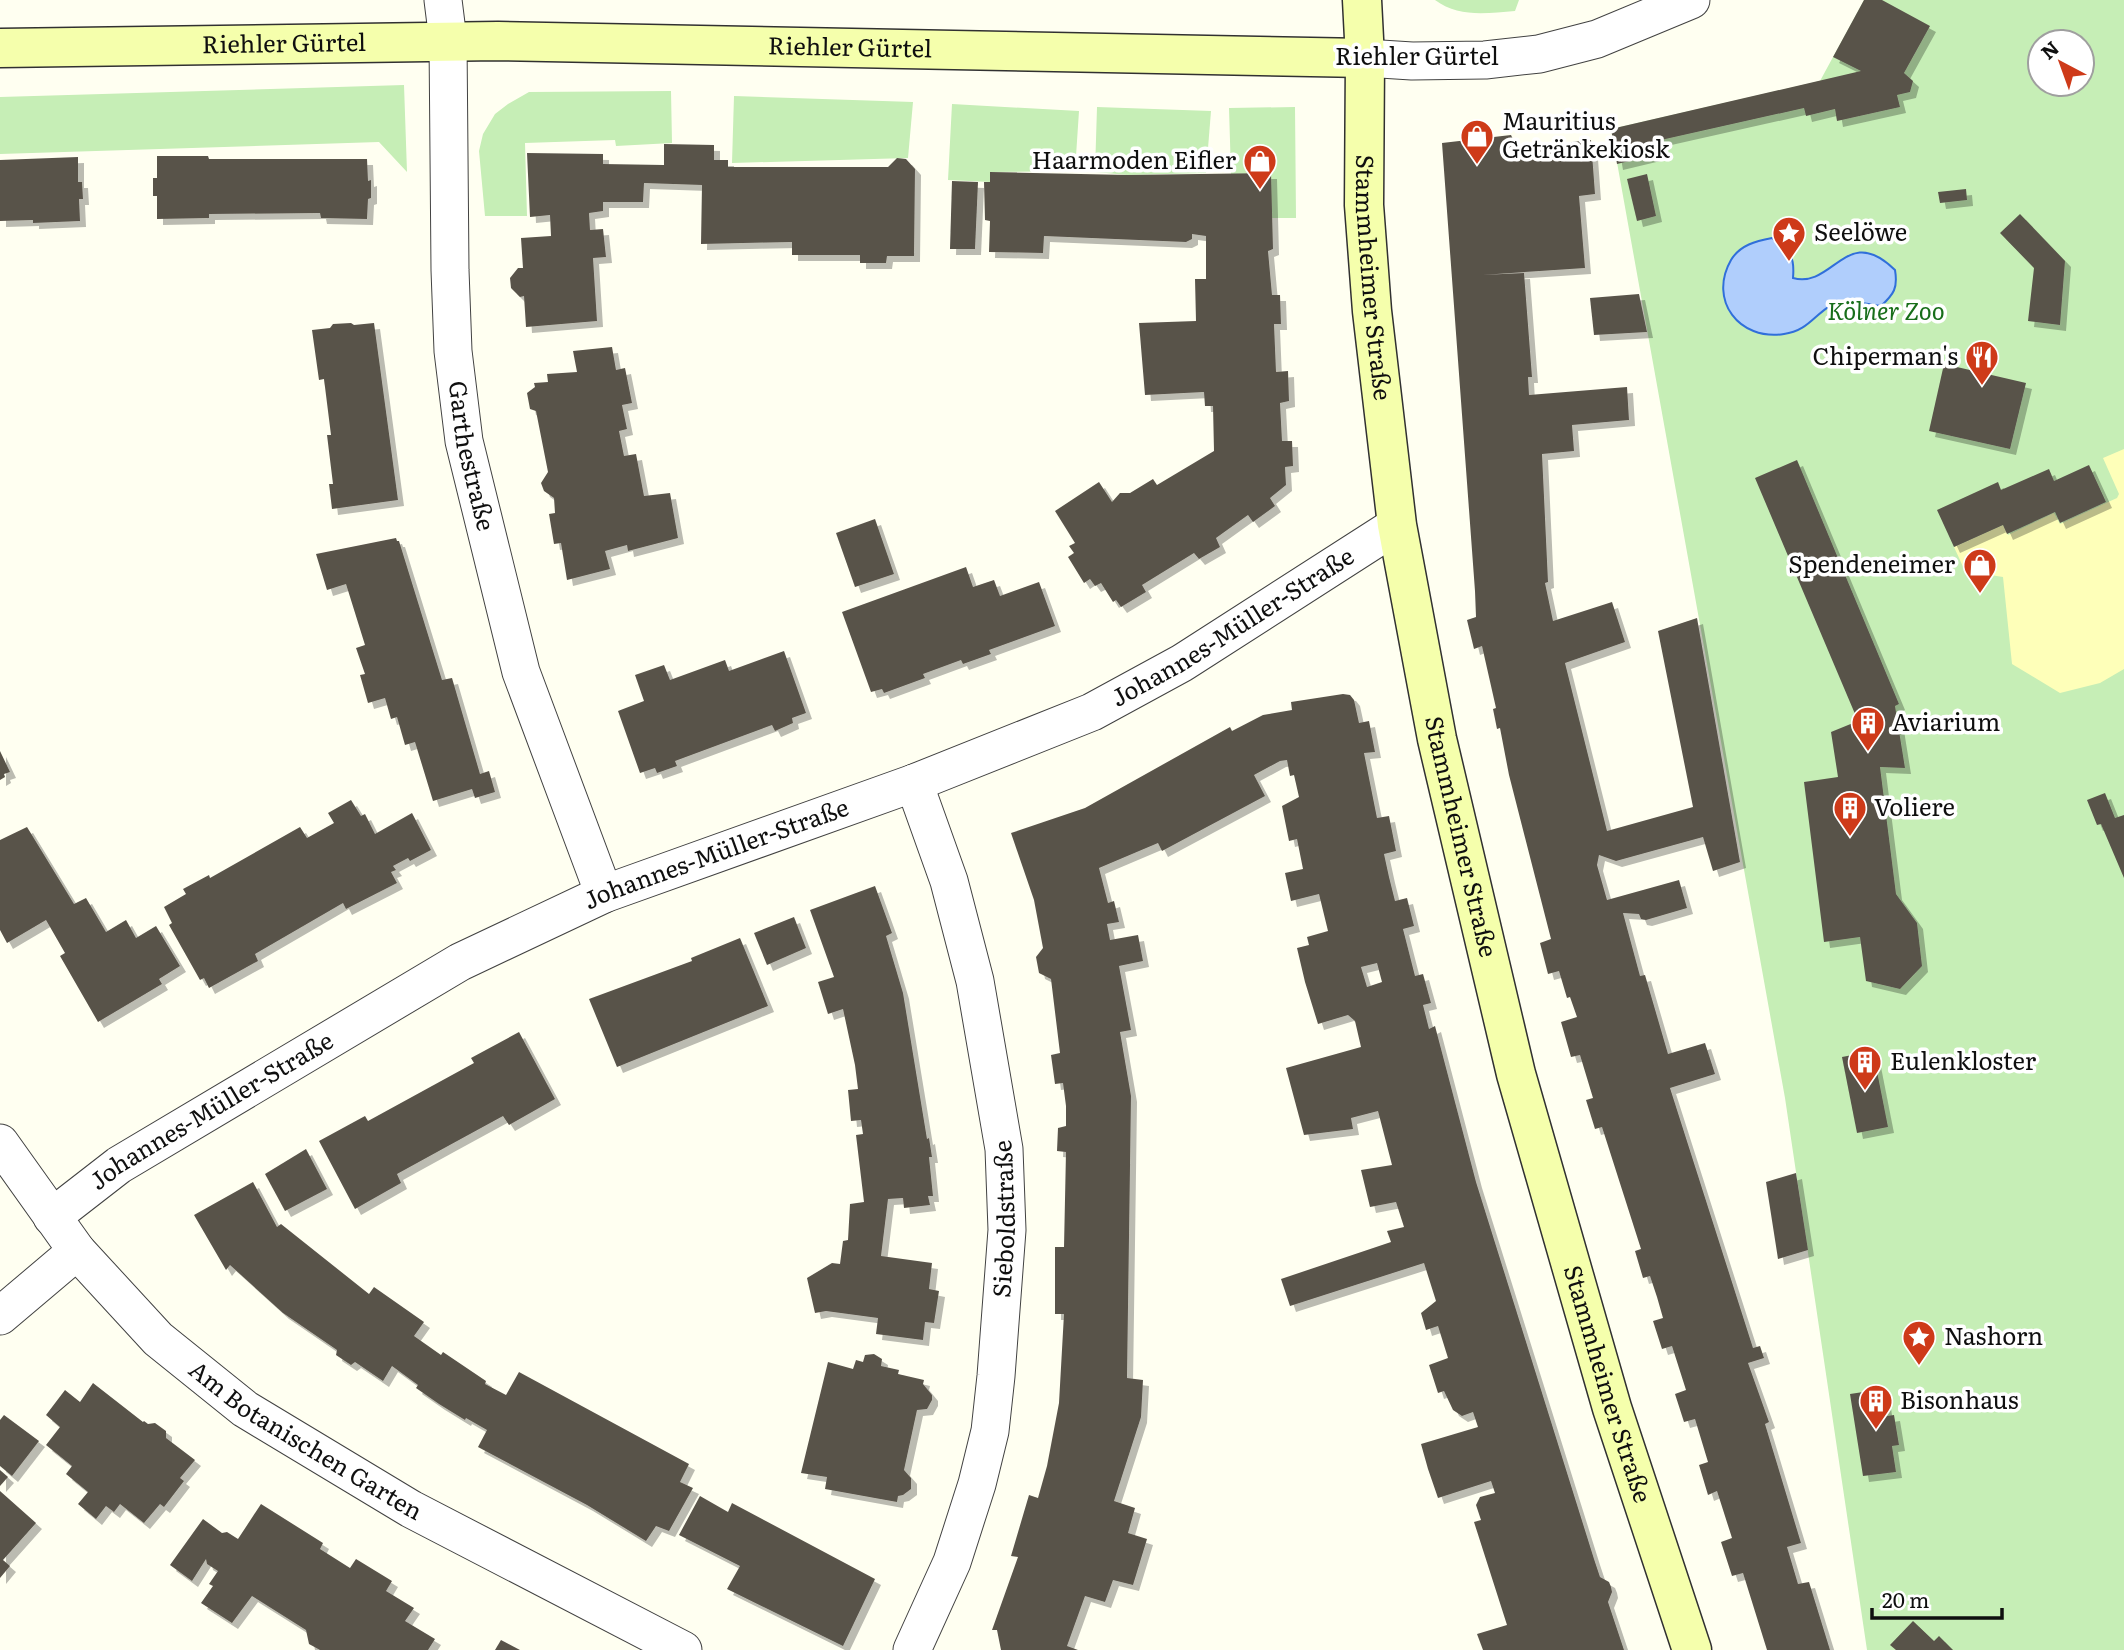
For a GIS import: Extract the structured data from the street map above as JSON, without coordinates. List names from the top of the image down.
{
  "streets": {
    "street": [
      "Riehler Gürtel",
      "Stammheimer Straße",
      "Garthestraße",
      "Johannes-Müller-Straße",
      "Sieboldstraße",
      "Am Botanischen Garten"
    ]
  },
  "crossings": [
    ["Riehler Gürtel", "Stammheimer Straße"],
    ["Riehler Gürtel", "Garthestraße"],
    ["Stammheimer Straße", "Johannes-Müller-Straße"],
    ["Garthestraße", "Johannes-Müller-Straße"],
    ["Johannes-Müller-Straße", "Sieboldstraße"],
    ["Johannes-Müller-Straße", "Am Botanischen Garten"]
  ],
  "parks": ["Kölner Zoo"],
  "places": {
    "shop": ["Mauritius Getränkekiosk", "Haarmoden Eifler", "Spendeneimer"],
    "place": ["Seelöwe", "Nashorn"],
    "restaurant": ["Chiperman's"],
    "building": [
      "Aviarium",
      "Voliere",
      "Eulenkloster",
      "Bisonhaus"
    ]
  },
  "scale_bar": "20 m",
  "north": "top left"
}
